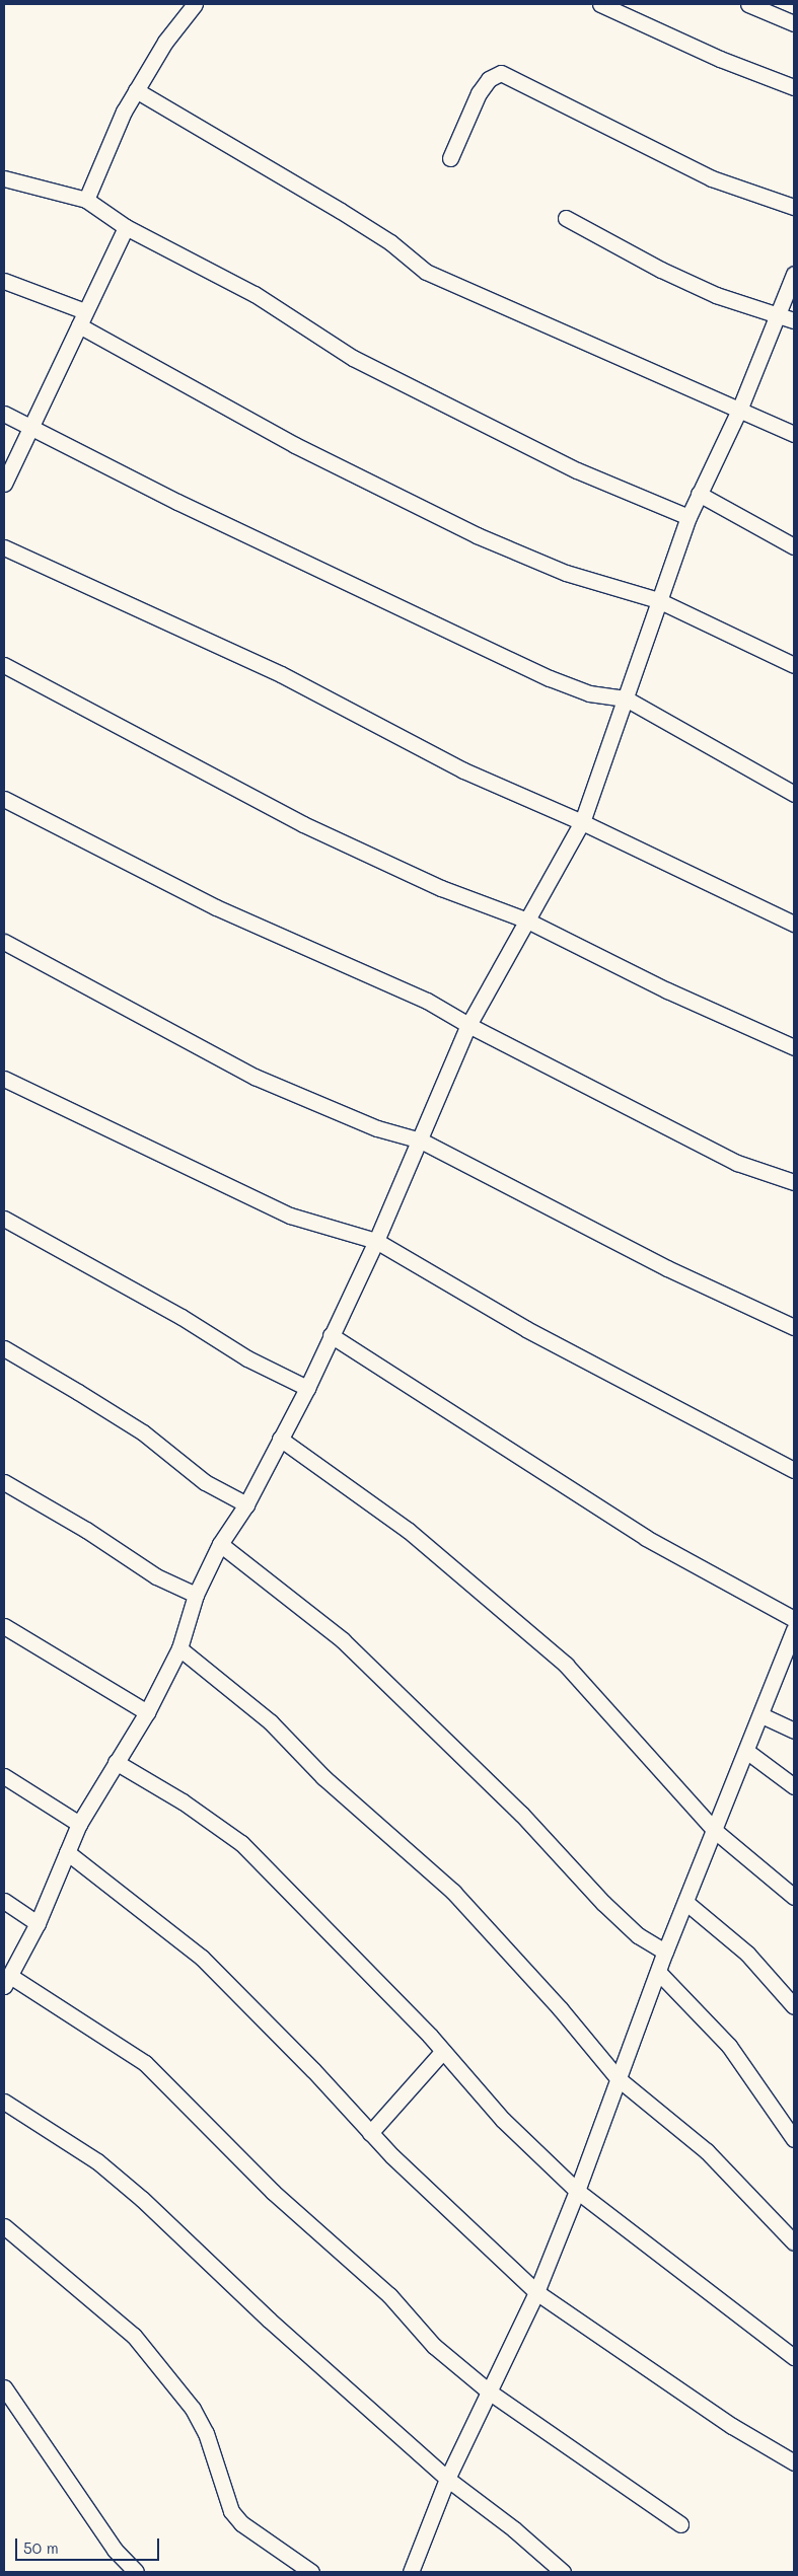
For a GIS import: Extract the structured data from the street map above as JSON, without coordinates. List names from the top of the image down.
{
  "scale_bar": "50 m"
}
